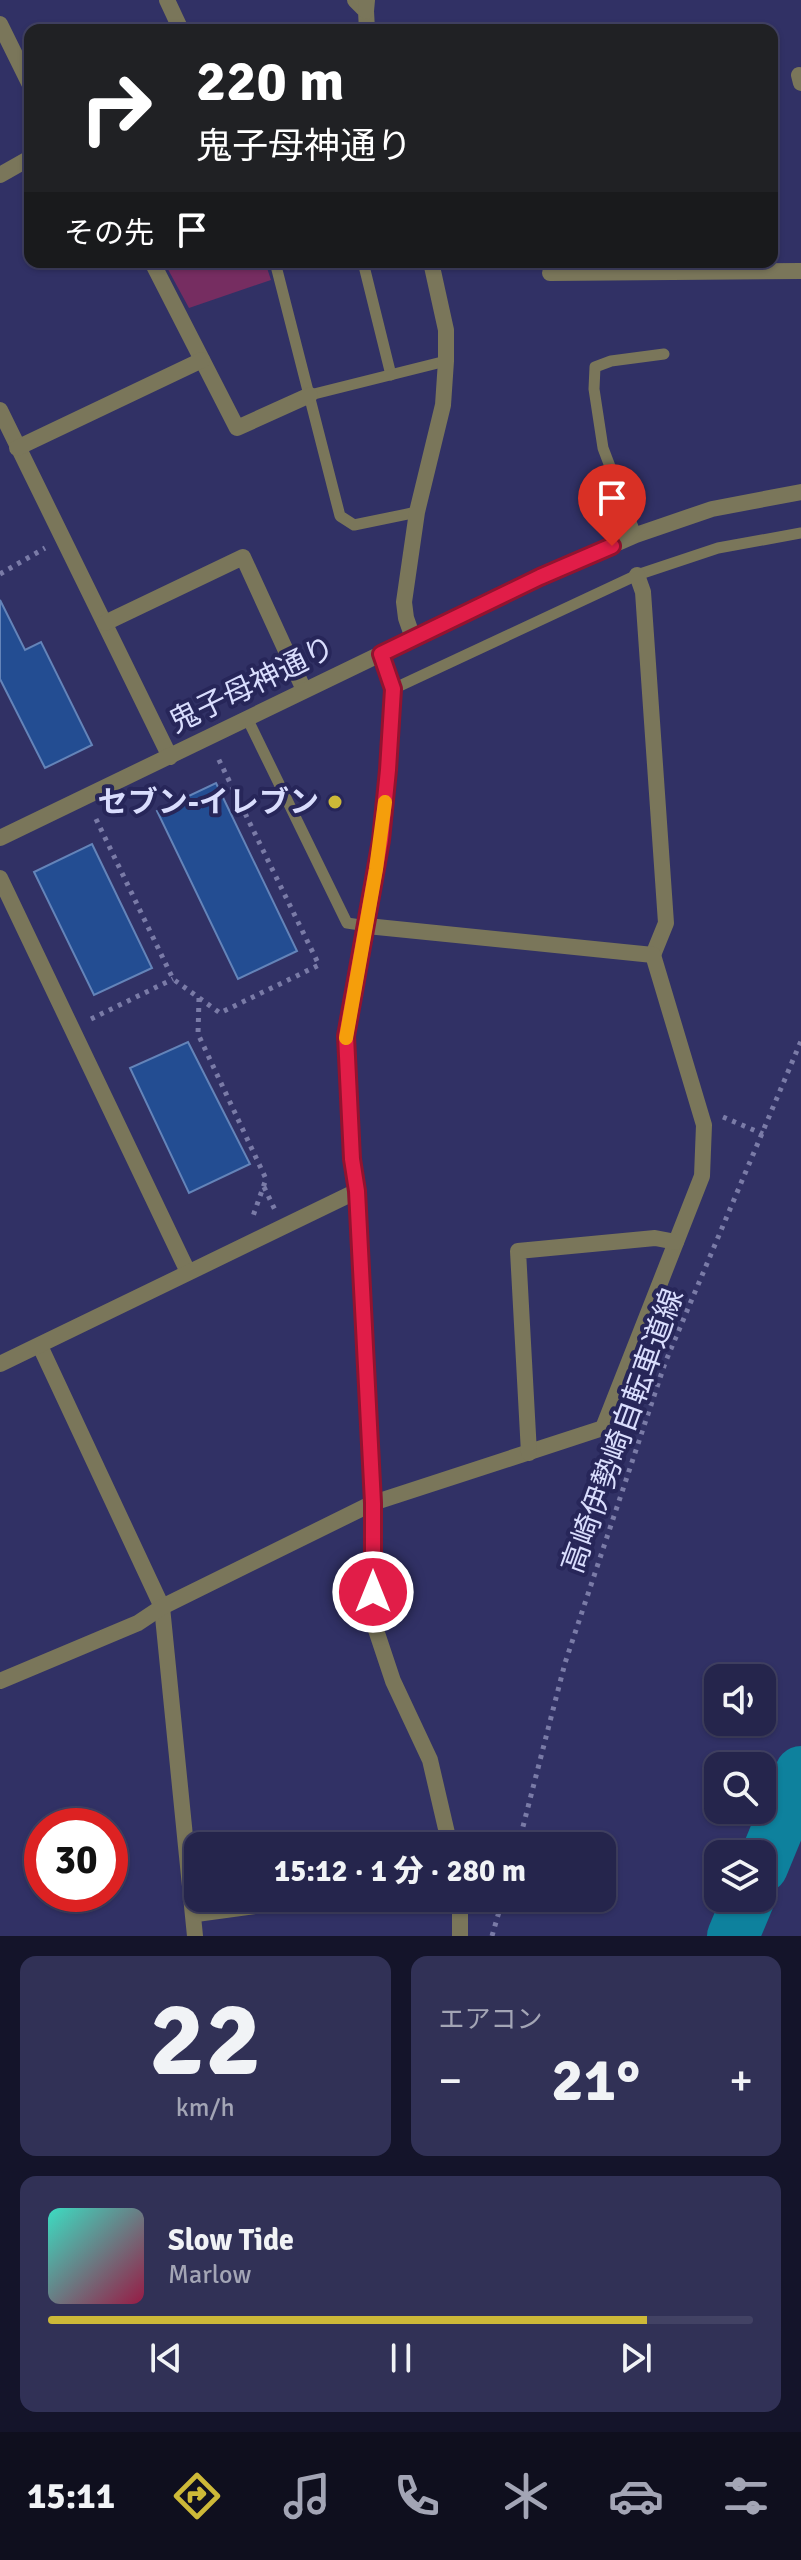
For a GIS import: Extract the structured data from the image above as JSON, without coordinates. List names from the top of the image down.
{
  "streets": {
    "street": ["鬼子母神通り"],
    "path": ["高崎伊勢崎自転車道線"]
  },
  "places": ["セブン-イレブン"],
  "page": {
    "turn": ["220 m", "鬼子母神通り"],
    "then": "その先",
    "limit": "30",
    "trip": "15:12 · 1 分 · 280 m",
    "tile": [
      ["22", "km/h"],
      "エアコン"
    ],
    "heat": ["−", "21°", "+"],
    "song": ["Slow Tide", "Marlow"],
    "tabs": "15:11"
  }
}
